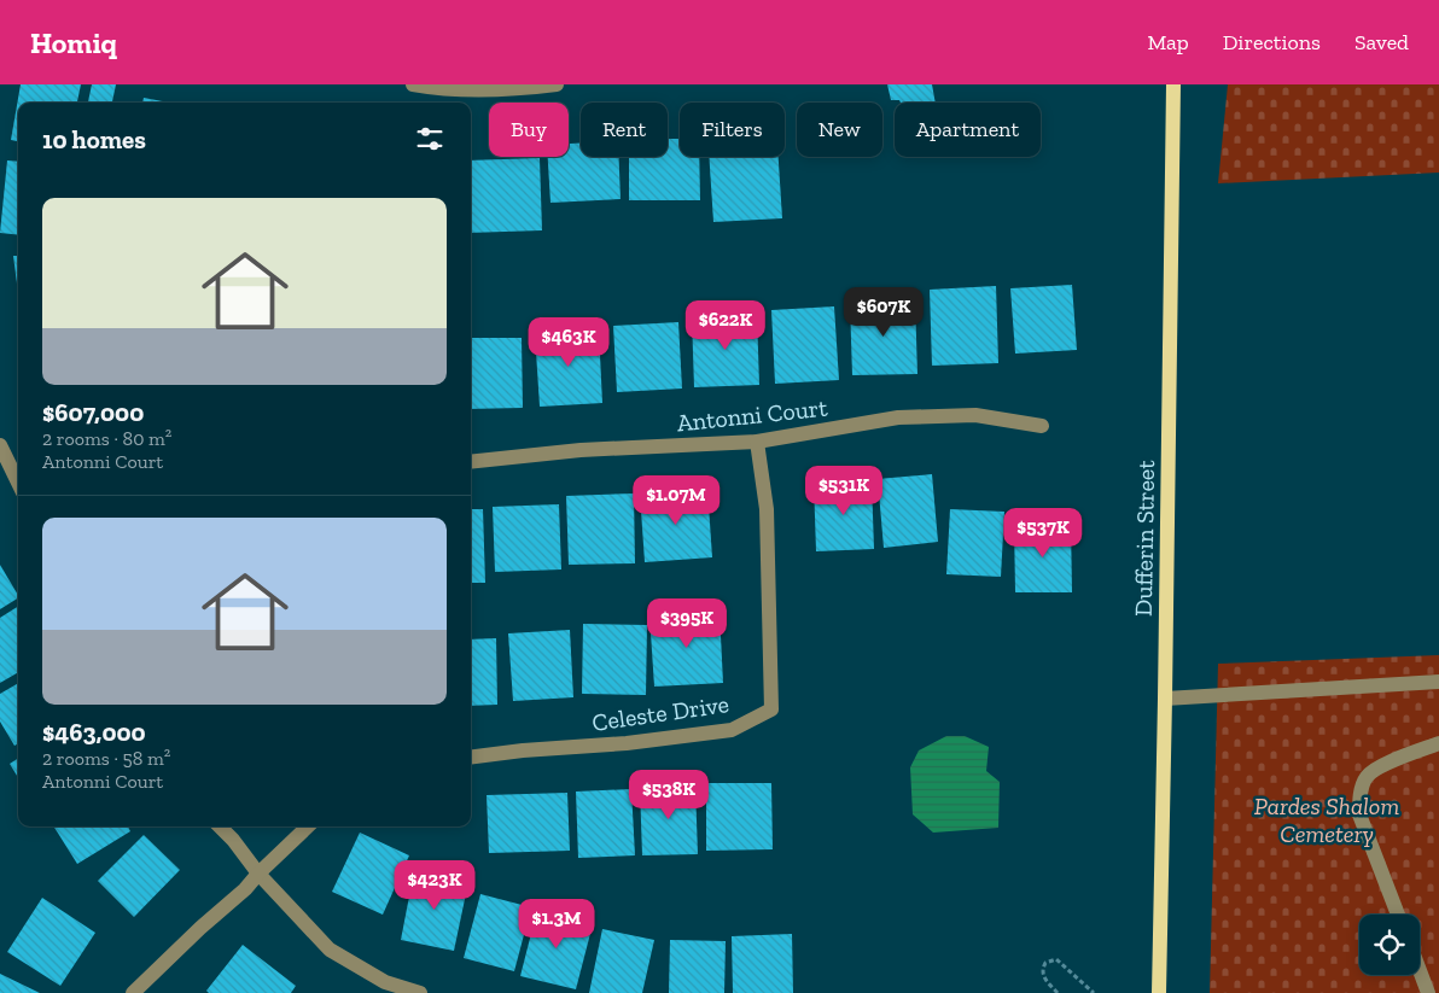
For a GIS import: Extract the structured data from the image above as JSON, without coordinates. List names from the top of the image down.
{
  "streets": {
    "main road": ["Dufferin Street"],
    "street": ["Antonni Court", "Celeste Drive"]
  },
  "crossings": [
    ["Antonni Court", "Celeste Drive"]
  ],
  "parks": ["Pardes Shalom Cemetery"],
  "page": {
    "header": "Homiq",
    "nav": ["Map", "Directions", "Saved"],
    "chip": [
      "Buy",
      "Rent",
      "Filters",
      "New",
      "Apartment"
    ],
    "heading": "10 homes",
    "list": [
      {
        "name": "$607,000",
        "note": "2 rooms · 80 m² · Antonni Court"
      },
      {
        "name": "$463,000",
        "note": "2 rooms · 58 m² · Antonni Court"
      }
    ],
    "price": [
      "$607K",
      "$622K",
      "$463K",
      "$531K",
      "$1.07M",
      "$537K",
      "$395K",
      "$538K",
      "$423K",
      "$1.3M"
    ]
  }
}
